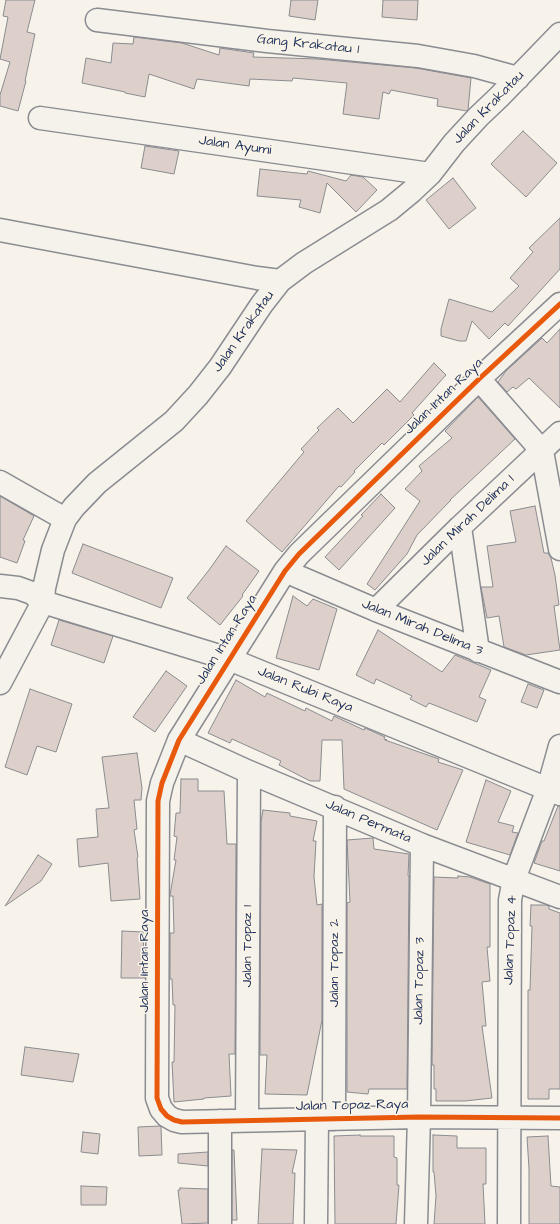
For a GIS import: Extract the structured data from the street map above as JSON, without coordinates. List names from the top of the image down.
{
  "streets": {
    "street": [
      "Gang Krakatau 1",
      "Jalan Krakatau",
      "Jalan Ayumi",
      "Jalan Intan Raya",
      "Jalan Mirah Delima 1",
      "Jalan Mirah Delima 3",
      "Jalan Rubi Raya",
      "Jalan Permata",
      "Jalan Topaz 4",
      "Jalan Topaz 1",
      "Jalan Topaz 2",
      "Jalan Topaz 3",
      "Jalan Topaz Raya"
    ]
  },
  "crossings": [
    ["Gang Krakatau 1", "Jalan Krakatau"],
    ["Jalan Krakatau", "Jalan Ayumi"],
    ["Jalan Krakatau", "Jalan Rubi Raya"],
    ["Jalan Intan Raya", "Jalan Mirah Delima 3"],
    ["Jalan Intan Raya", "Jalan Rubi Raya"],
    ["Jalan Intan Raya", "Jalan Permata"],
    ["Jalan Intan Raya", "Jalan Topaz Raya"],
    ["Jalan Mirah Delima 1", "Jalan Mirah Delima 3"],
    ["Jalan Rubi Raya", "Jalan Topaz 4"],
    ["Jalan Permata", "Jalan Topaz 4"],
    ["Jalan Permata", "Jalan Topaz 1"],
    ["Jalan Permata", "Jalan Topaz 2"],
    ["Jalan Permata", "Jalan Topaz 3"],
    ["Jalan Topaz 4", "Jalan Topaz Raya"],
    ["Jalan Topaz 1", "Jalan Topaz Raya"],
    ["Jalan Topaz 2", "Jalan Topaz Raya"],
    ["Jalan Topaz 3", "Jalan Topaz Raya"]
  ]
}
